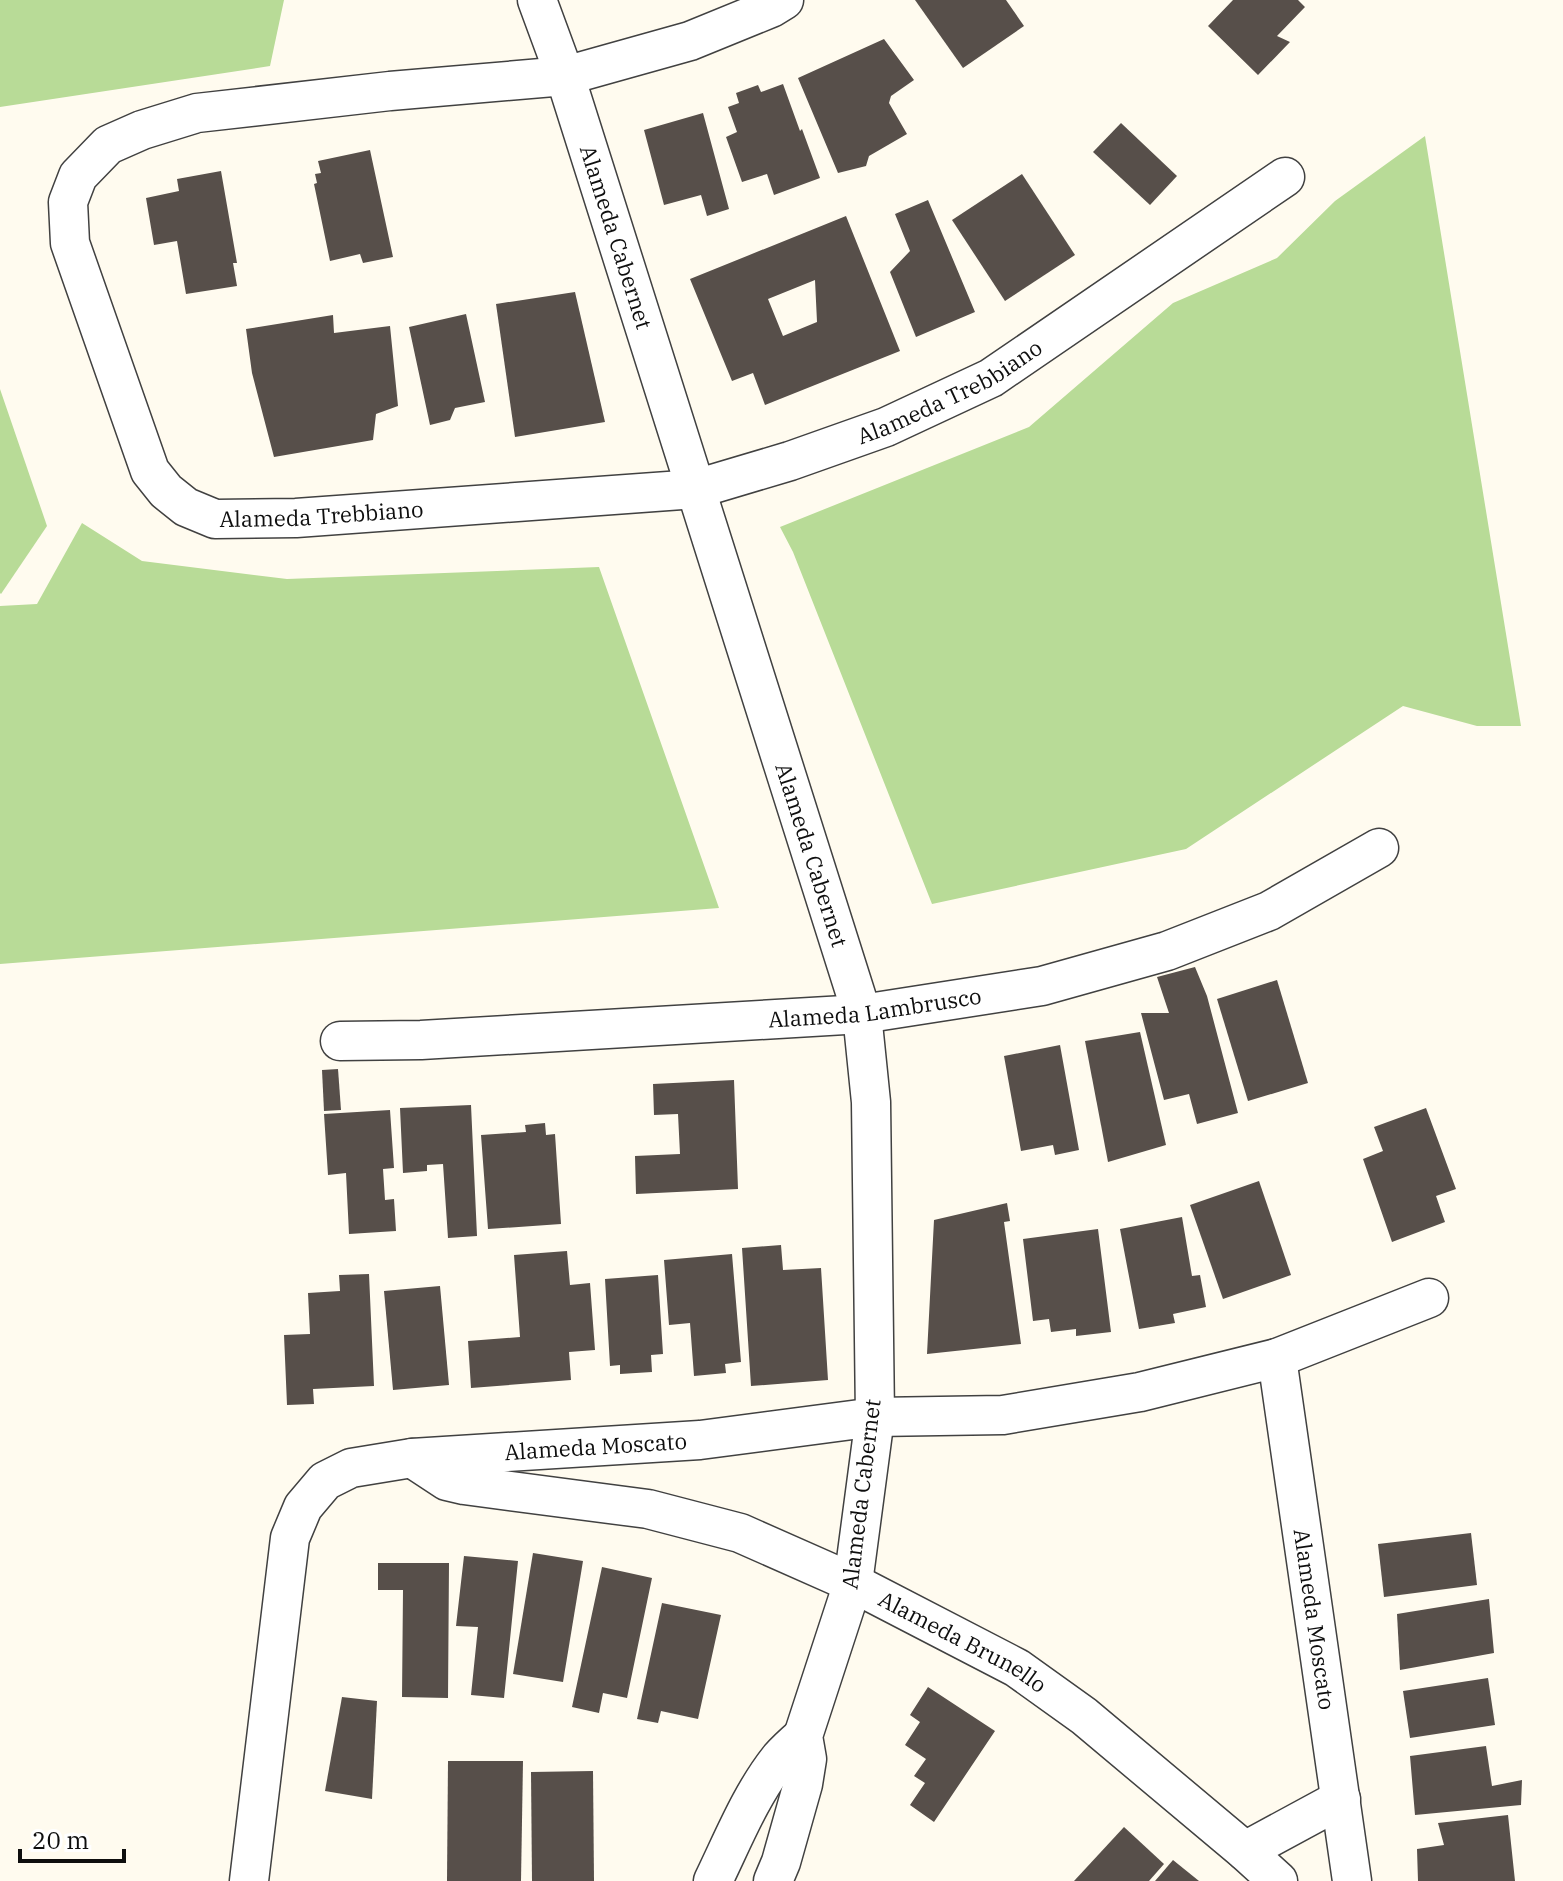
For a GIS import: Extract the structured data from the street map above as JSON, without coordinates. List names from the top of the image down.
{
  "streets": {
    "street": [
      "Alameda Cabernet",
      "Alameda Trebbiano",
      "Alameda Lambrusco",
      "Alameda Moscato",
      "Alameda Brunello"
    ]
  },
  "crossings": [
    ["Alameda Cabernet", "Alameda Trebbiano"],
    ["Alameda Cabernet", "Alameda Lambrusco"],
    ["Alameda Cabernet", "Alameda Moscato"],
    ["Alameda Cabernet", "Alameda Brunello"],
    ["Alameda Moscato", "Alameda Brunello"]
  ],
  "scale_bar": "20 m"
}
